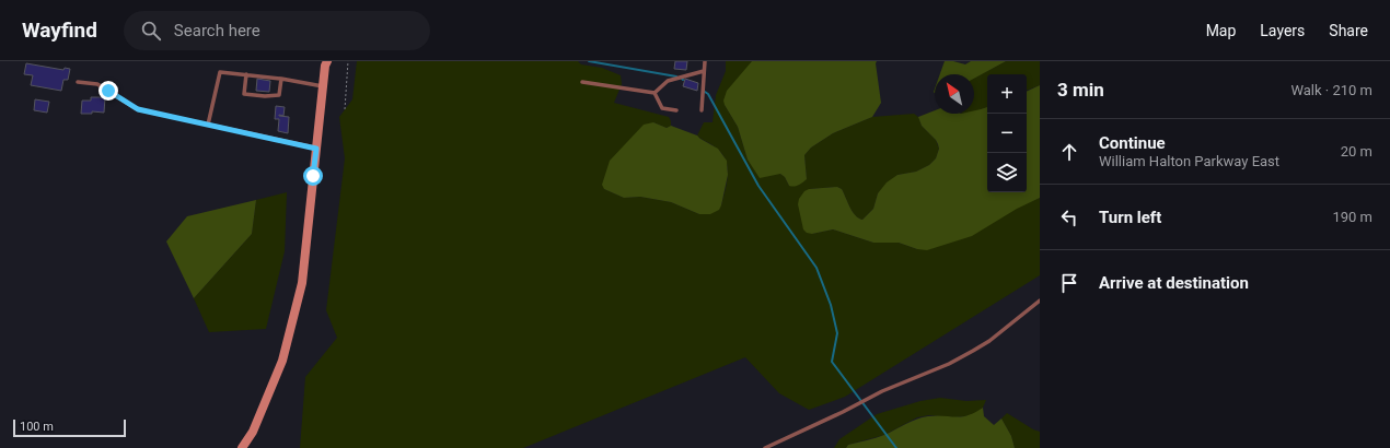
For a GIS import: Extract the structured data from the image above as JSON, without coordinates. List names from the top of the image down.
{
  "scale_bar": "100 m",
  "north": "top left",
  "page": {
    "header": "Wayfind",
    "search": "Search here",
    "nav": ["Map", "Layers", "Share"],
    "heading": ["3 min", "Walk · 210 m"],
    "map_buttons": ["+", "−"],
    "list": [
      ["Continue", "William Halton Parkway East", "20 m"],
      ["Turn left", "190 m"],
      "Arrive at destination"
    ],
    "scale": "100 m"
  }
}
